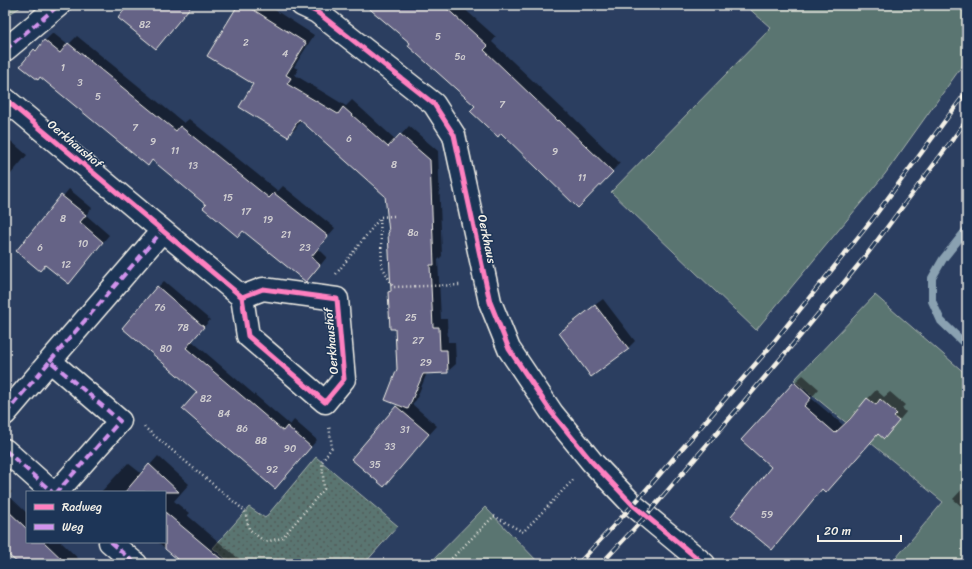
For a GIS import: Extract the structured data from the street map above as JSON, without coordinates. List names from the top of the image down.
{
  "streets": {
    "street": ["Oerkhaushof", "Oerkhaus"]
  },
  "house_numbers": [
    "82",
    "5",
    "2",
    "4",
    "5a",
    "1",
    "3",
    "5",
    "7",
    "7",
    "6",
    "9",
    "11",
    "9",
    "8",
    "13",
    "11",
    "15",
    "17",
    "8",
    "19",
    "8a",
    "21",
    "10",
    "6",
    "23",
    "12",
    "76",
    "25",
    "78",
    "27",
    "80",
    "29",
    "82",
    "84",
    "86",
    "31",
    "88",
    "33",
    "90",
    "35",
    "92",
    "59"
  ],
  "legend": ["Radweg", "Weg"],
  "scale_bar": "20 m"
}
